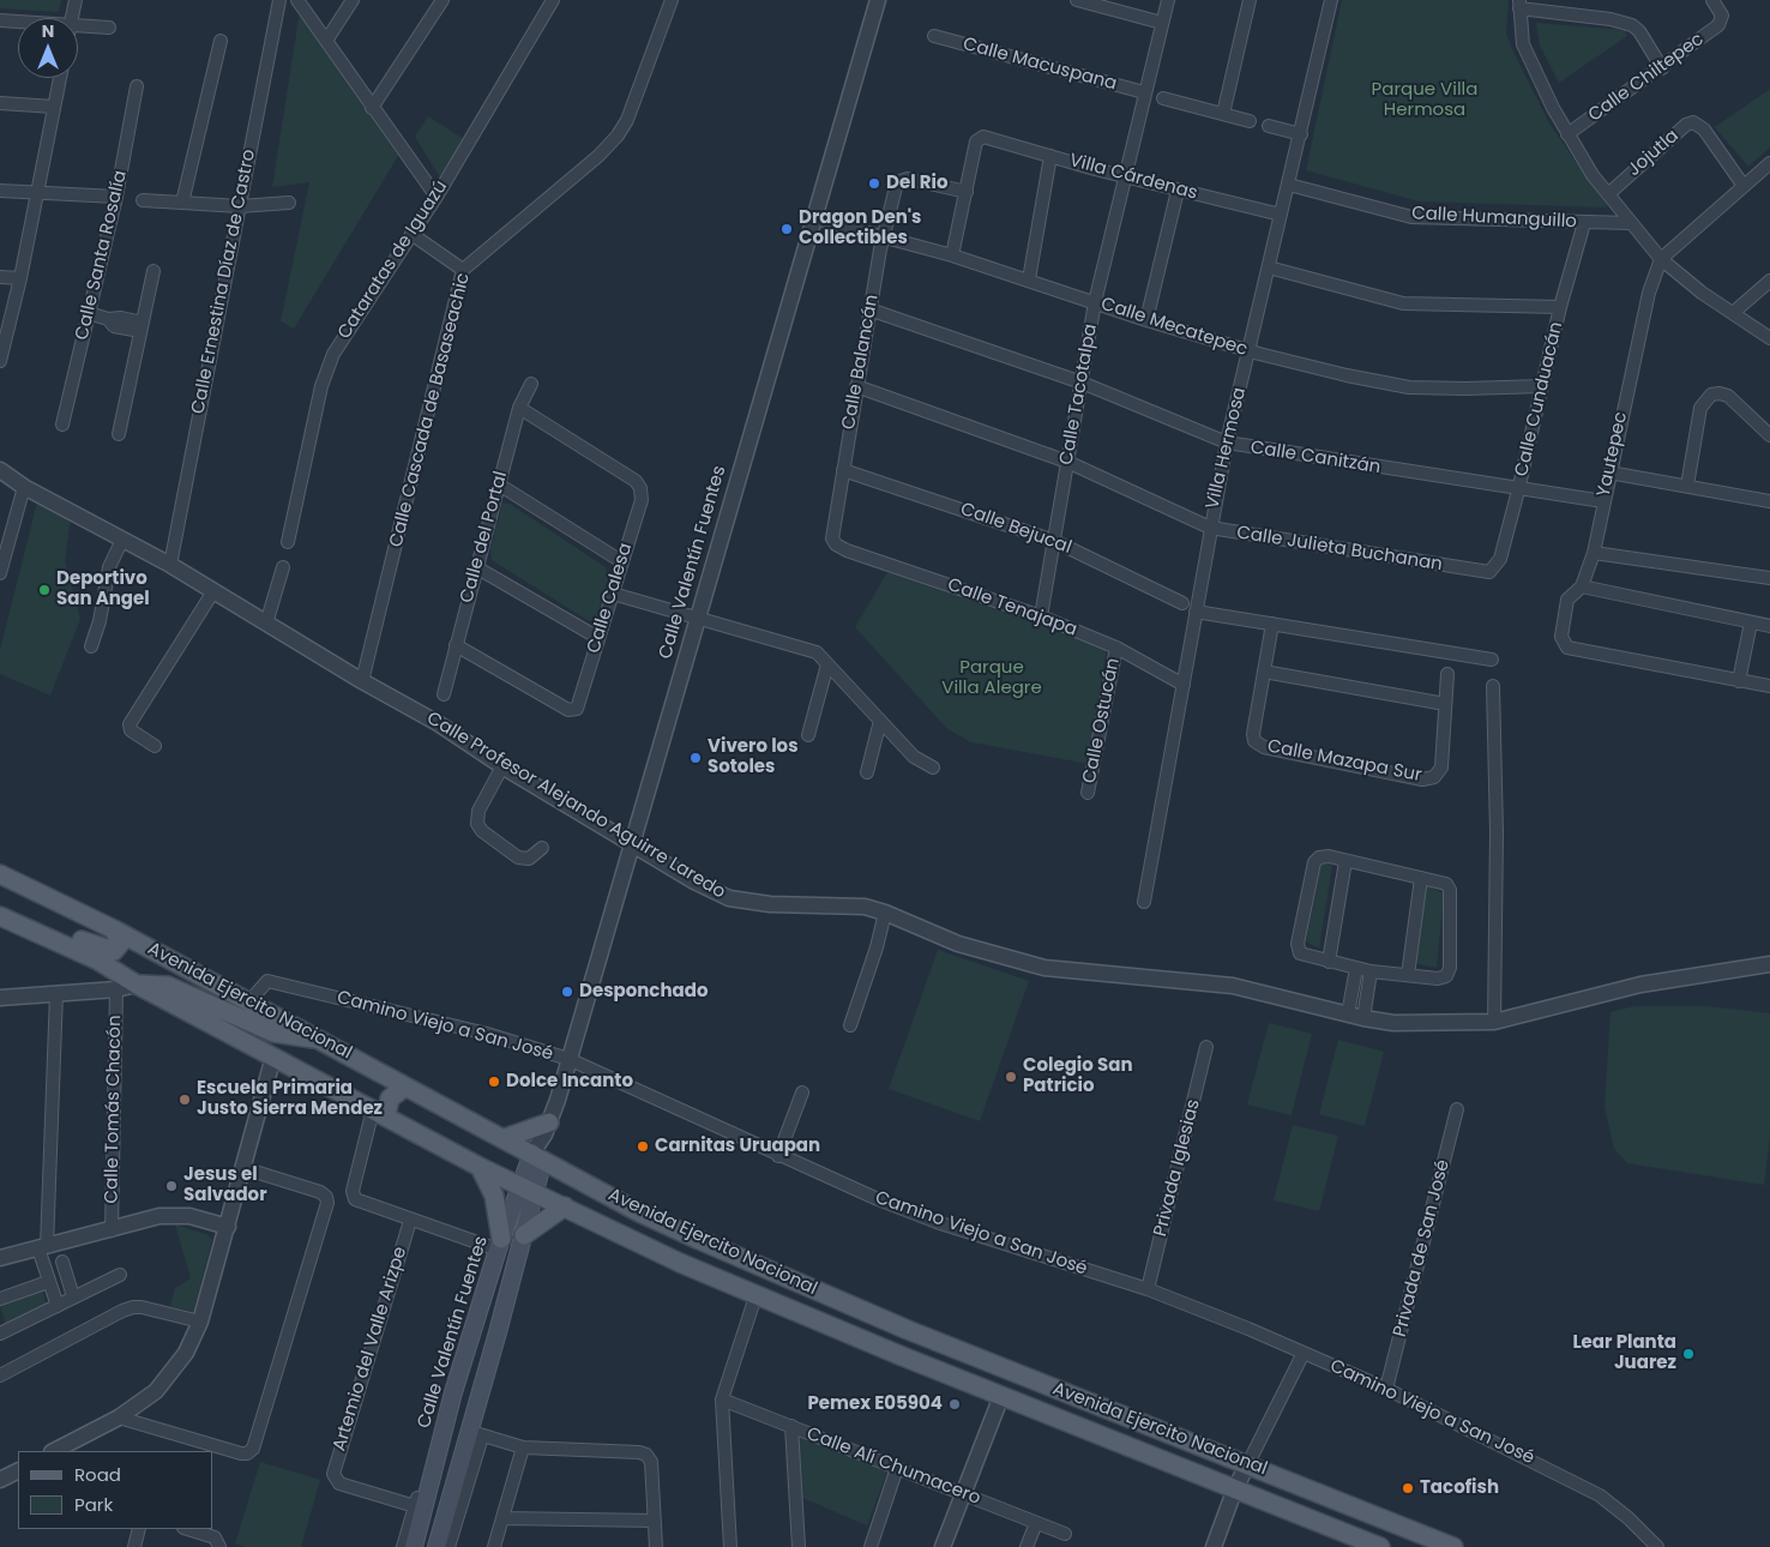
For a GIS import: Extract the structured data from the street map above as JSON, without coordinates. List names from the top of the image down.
{
  "streets": {
    "main road": ["Calle Valentín Fuentes", "Avenida Ejercito Nacional"],
    "street": [
      "Calle Macuspana",
      "Calle Chiltepec",
      "Jojutla",
      "Villa Cárdenas",
      "Calle Humanguillo",
      "Calle Santa Rosalía",
      "Cataratas de Iguazú",
      "Calle Ernestina Díaz de Castro",
      "Calle Mecatepec",
      "Calle Balancán",
      "Calle Tacotalpa",
      "Calle Cunduacán",
      "Calle Cascada de Basaseachic",
      "Villa Hermosa",
      "Yautepec",
      "Calle Canitzán",
      "Calle Bejucal",
      "Calle del Portal",
      "Calle Julieta Buchanan",
      "Calle Calesa",
      "Calle Tenajapa",
      "Calle Ostucán",
      "Calle Mazapa Sur",
      "Calle Profesor Alejando Aguirre Laredo",
      "Camino Viejo a San José",
      "Calle Tomás Chacón",
      "Privada Iglesias",
      "Privada de San José",
      "Artemio del Valle Arizpe",
      "Calle Alí Chumacero"
    ]
  },
  "crossings": [
    ["Calle Macuspana", "Calle Tacotalpa"],
    ["Villa Cárdenas", "Calle Balancán"],
    ["Villa Cárdenas", "Calle Tacotalpa"],
    ["Villa Cárdenas", "Villa Hermosa"],
    ["Calle Humanguillo", "Calle Cunduacán"],
    ["Calle Humanguillo", "Villa Hermosa"],
    ["Calle Ernestina Díaz de Castro", "Calle Profesor Alejando Aguirre Laredo"],
    ["Calle Mecatepec", "Calle Balancán"],
    ["Calle Mecatepec", "Calle Tacotalpa"],
    ["Calle Mecatepec", "Calle Cunduacán"],
    ["Calle Mecatepec", "Villa Hermosa"],
    ["Calle Mecatepec", "Calle Valentín Fuentes"],
    ["Calle Balancán", "Calle Canitzán"],
    ["Calle Balancán", "Calle Bejucal"],
    ["Calle Balancán", "Calle Julieta Buchanan"],
    ["Calle Balancán", "Calle Tenajapa"],
    ["Calle Tacotalpa", "Calle Canitzán"],
    ["Calle Tacotalpa", "Calle Bejucal"],
    ["Calle Tacotalpa", "Calle Julieta Buchanan"],
    ["Calle Tacotalpa", "Calle Tenajapa"],
    ["Calle Cunduacán", "Calle Canitzán"],
    ["Calle Cunduacán", "Calle Julieta Buchanan"],
    ["Calle Cascada de Basaseachic", "Calle Profesor Alejando Aguirre Laredo"],
    ["Villa Hermosa", "Calle Canitzán"],
    ["Villa Hermosa", "Calle Julieta Buchanan"],
    ["Villa Hermosa", "Calle Tenajapa"],
    ["Yautepec", "Calle Canitzán"],
    ["Calle del Portal", "Calle Calesa"],
    ["Calle Valentín Fuentes", "Calle Profesor Alejando Aguirre Laredo"],
    ["Calle Valentín Fuentes", "Avenida Ejercito Nacional"],
    ["Calle Valentín Fuentes", "Camino Viejo a San José"],
    ["Calle Tenajapa", "Calle Ostucán"],
    ["Avenida Ejercito Nacional", "Camino Viejo a San José"],
    ["Camino Viejo a San José", "Privada Iglesias"],
    ["Camino Viejo a San José", "Privada de San José"]
  ],
  "parks": ["Parque Villa Hermosa", "Parque Villa Alegre"],
  "places": [
    "Del Rio",
    "Dragon Den's Collectibles",
    "Deportivo San Angel",
    "Vivero los Sotoles",
    "Desponchado",
    "Colegio San Patricio",
    "Dolce Incanto",
    "Escuela Primaria Justo Sierra Mendez",
    "Carnitas Uruapan",
    "Jesus el Salvador",
    "Lear Planta Juarez",
    "Pemex E05904",
    "Tacofish"
  ],
  "legend": ["Road", "Park"],
  "north": "top"
}
